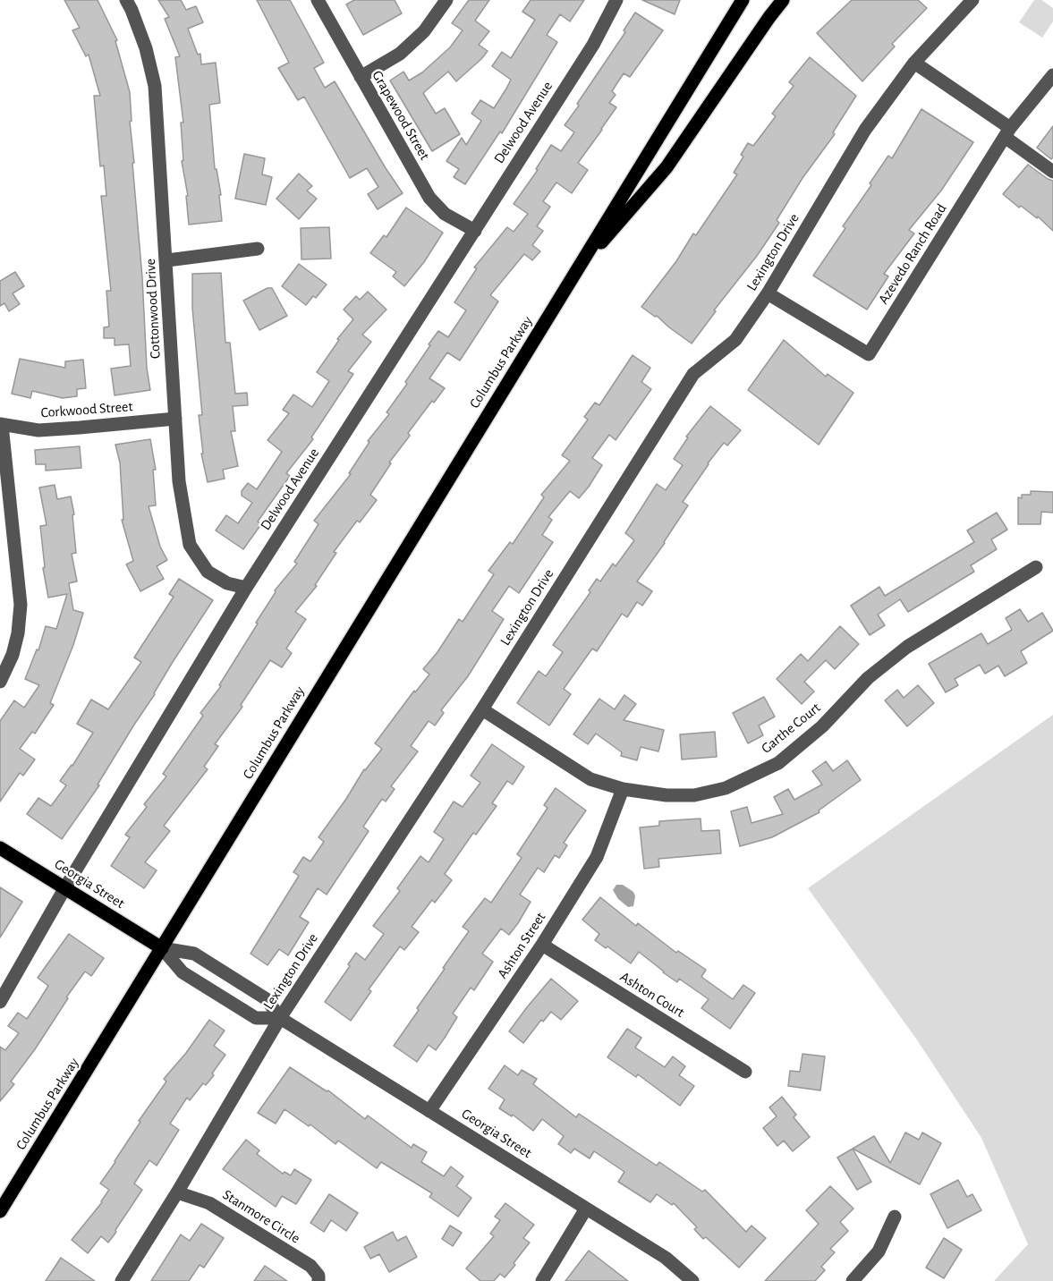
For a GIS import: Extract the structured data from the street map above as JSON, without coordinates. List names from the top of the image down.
{
  "streets": {
    "main road": ["Columbus Parkway", "Georgia Street"],
    "street": [
      "Grapewood Street",
      "Delwood Avenue",
      "Lexington Drive",
      "Azevedo Ranch Road",
      "Cottonwood Drive",
      "Corkwood Street",
      "Garthe Court",
      "Ashton Street",
      "Ashton Court",
      "Stanmore Circle"
    ]
  },
  "crossings": [
    ["Grapewood Street", "Delwood Avenue"],
    ["Delwood Avenue", "Cottonwood Drive"],
    ["Delwood Avenue", "Georgia Street"],
    ["Lexington Drive", "Azevedo Ranch Road"],
    ["Lexington Drive", "Garthe Court"],
    ["Lexington Drive", "Georgia Street"],
    ["Lexington Drive", "Stanmore Circle"],
    ["Cottonwood Drive", "Corkwood Street"],
    ["Columbus Parkway", "Georgia Street"],
    ["Garthe Court", "Ashton Street"],
    ["Georgia Street", "Ashton Street"],
    ["Ashton Street", "Ashton Court"]
  ]
}
